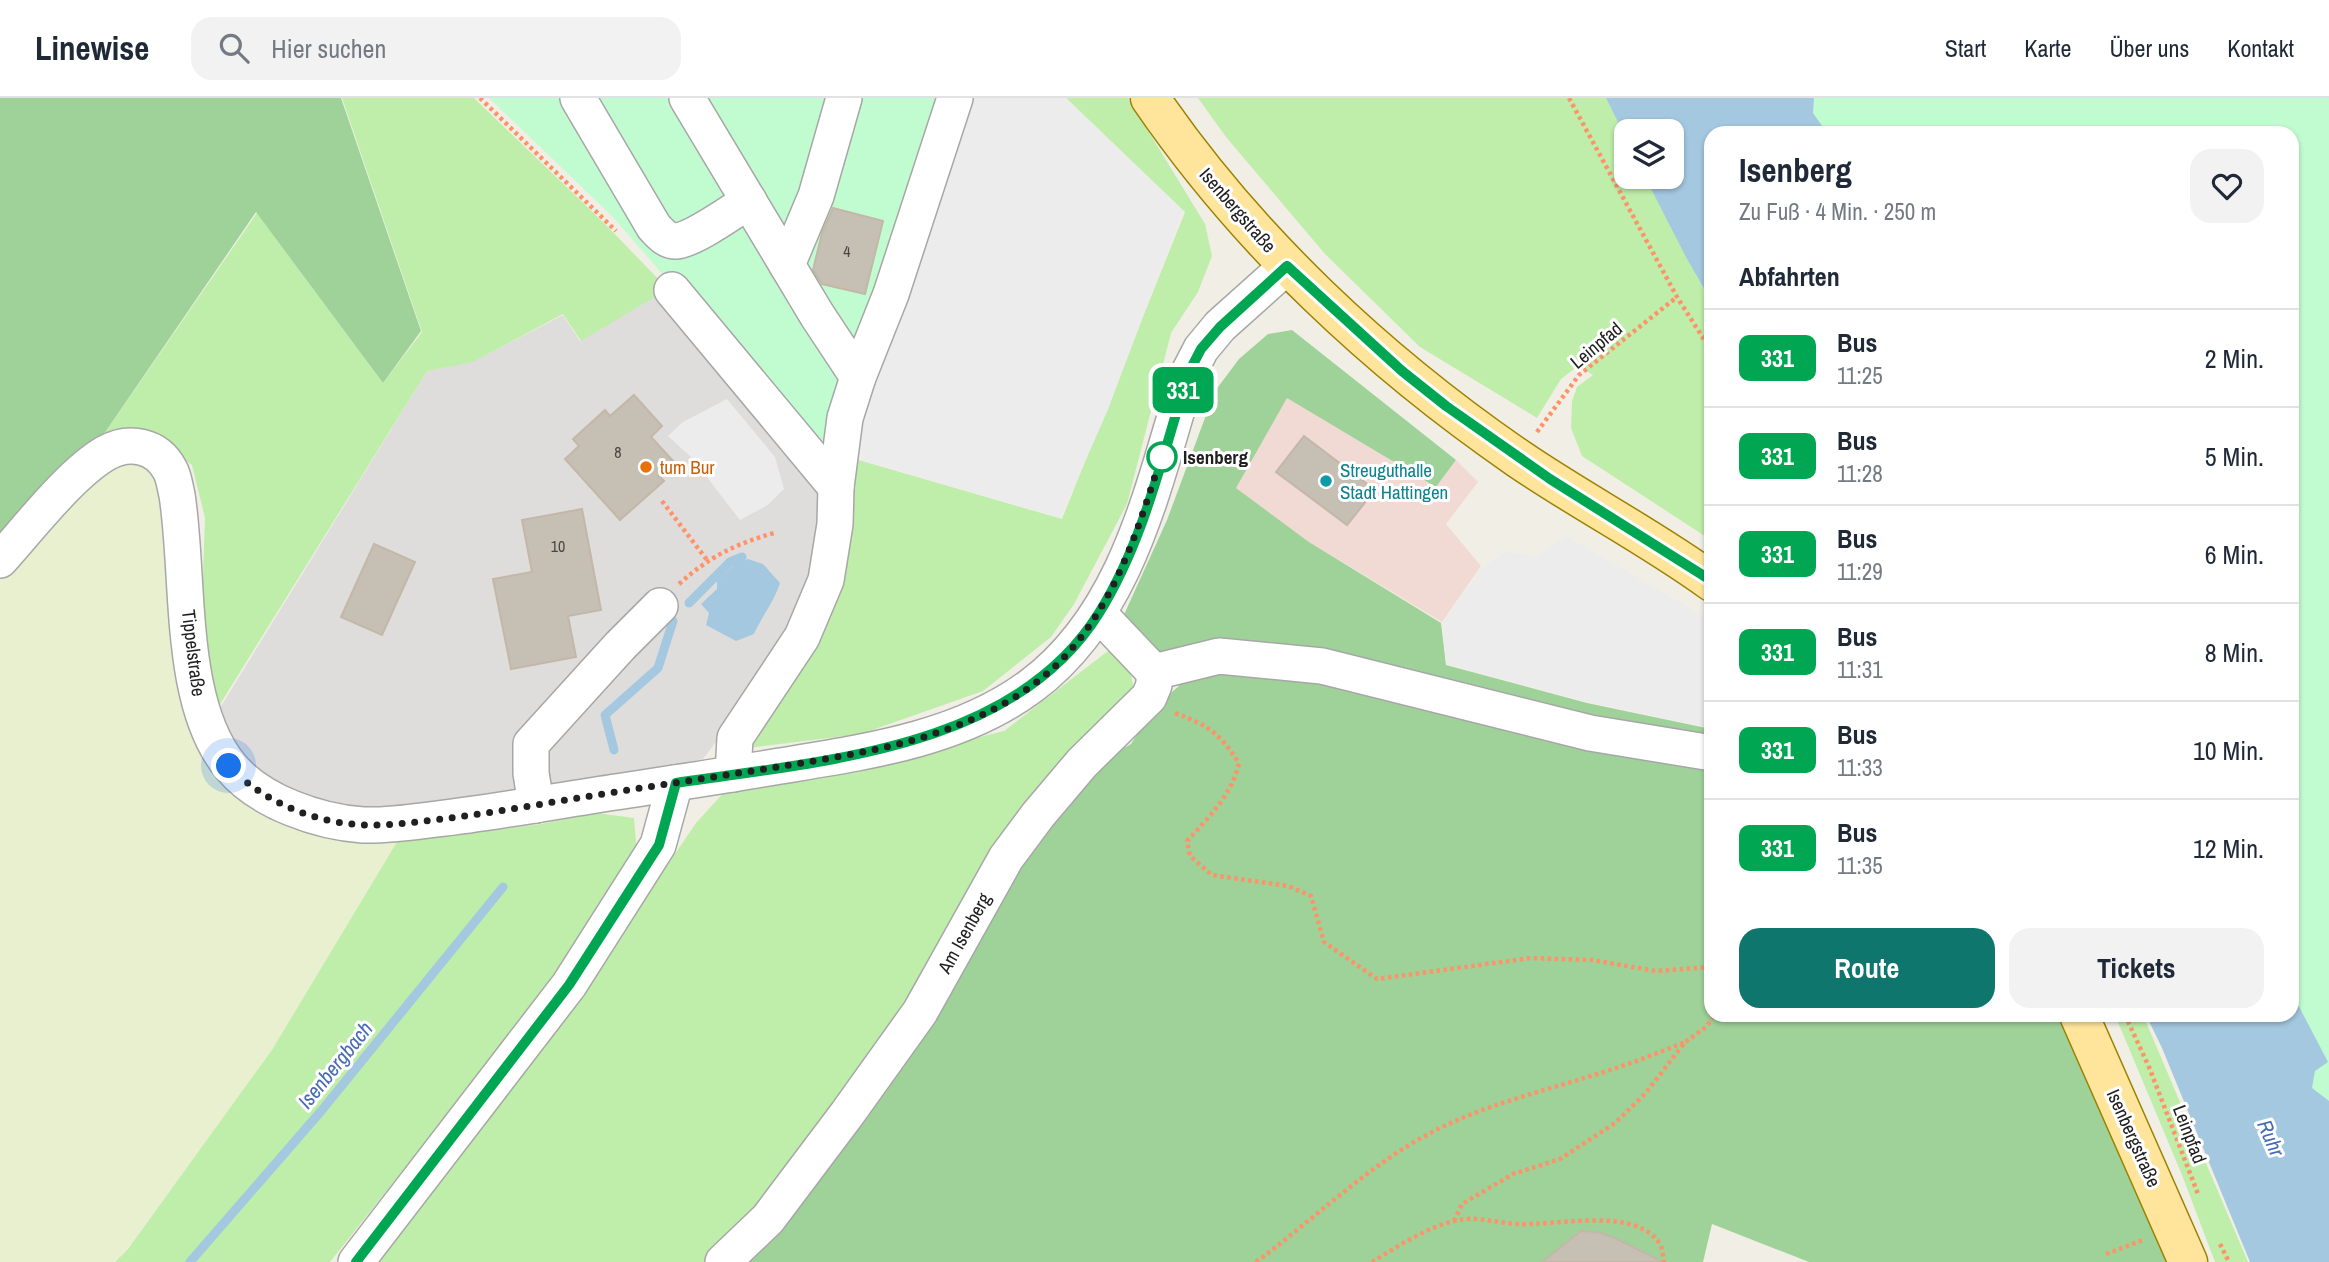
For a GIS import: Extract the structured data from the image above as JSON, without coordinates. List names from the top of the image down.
{
  "streets": {
    "main road": ["Isenbergstraße"],
    "street": ["Tippelstraße", "Am Isenberg"],
    "path": ["Leinpfad"]
  },
  "crossings": [
    ["Isenbergstraße", "Leinpfad"],
    ["Isenbergstraße", "Tippelstraße"]
  ],
  "water": ["Isenbergbach", "Ruhr"],
  "places": ["Isenberg", "tum Bur", "Streuguthalle Stadt Hattingen"],
  "lines": ["bus line 331"],
  "house_numbers": ["4", "8", "10"],
  "page": {
    "header": "Linewise",
    "search": "Hier suchen",
    "nav": [
      "Start",
      "Karte",
      "Über uns",
      "Kontakt"
    ],
    "on_map": "331",
    "heading": [
      ["Isenberg", "Zu Fuß · 4 Min. · 250 m"],
      "Abfahrten"
    ],
    "list": [
      {
        "mark": "331",
        "name": "Bus",
        "note": "11:25",
        "value": "2 Min."
      },
      {
        "mark": "331",
        "name": "Bus",
        "note": "11:28",
        "value": "5 Min."
      },
      {
        "mark": "331",
        "name": "Bus",
        "note": "11:29",
        "value": "6 Min."
      },
      {
        "mark": "331",
        "name": "Bus",
        "note": "11:31",
        "value": "8 Min."
      },
      {
        "mark": "331",
        "name": "Bus",
        "note": "11:33",
        "value": "10 Min."
      },
      {
        "mark": "331",
        "name": "Bus",
        "note": "11:35",
        "value": "12 Min."
      }
    ],
    "buttons": ["Route", "Tickets"]
  }
}
